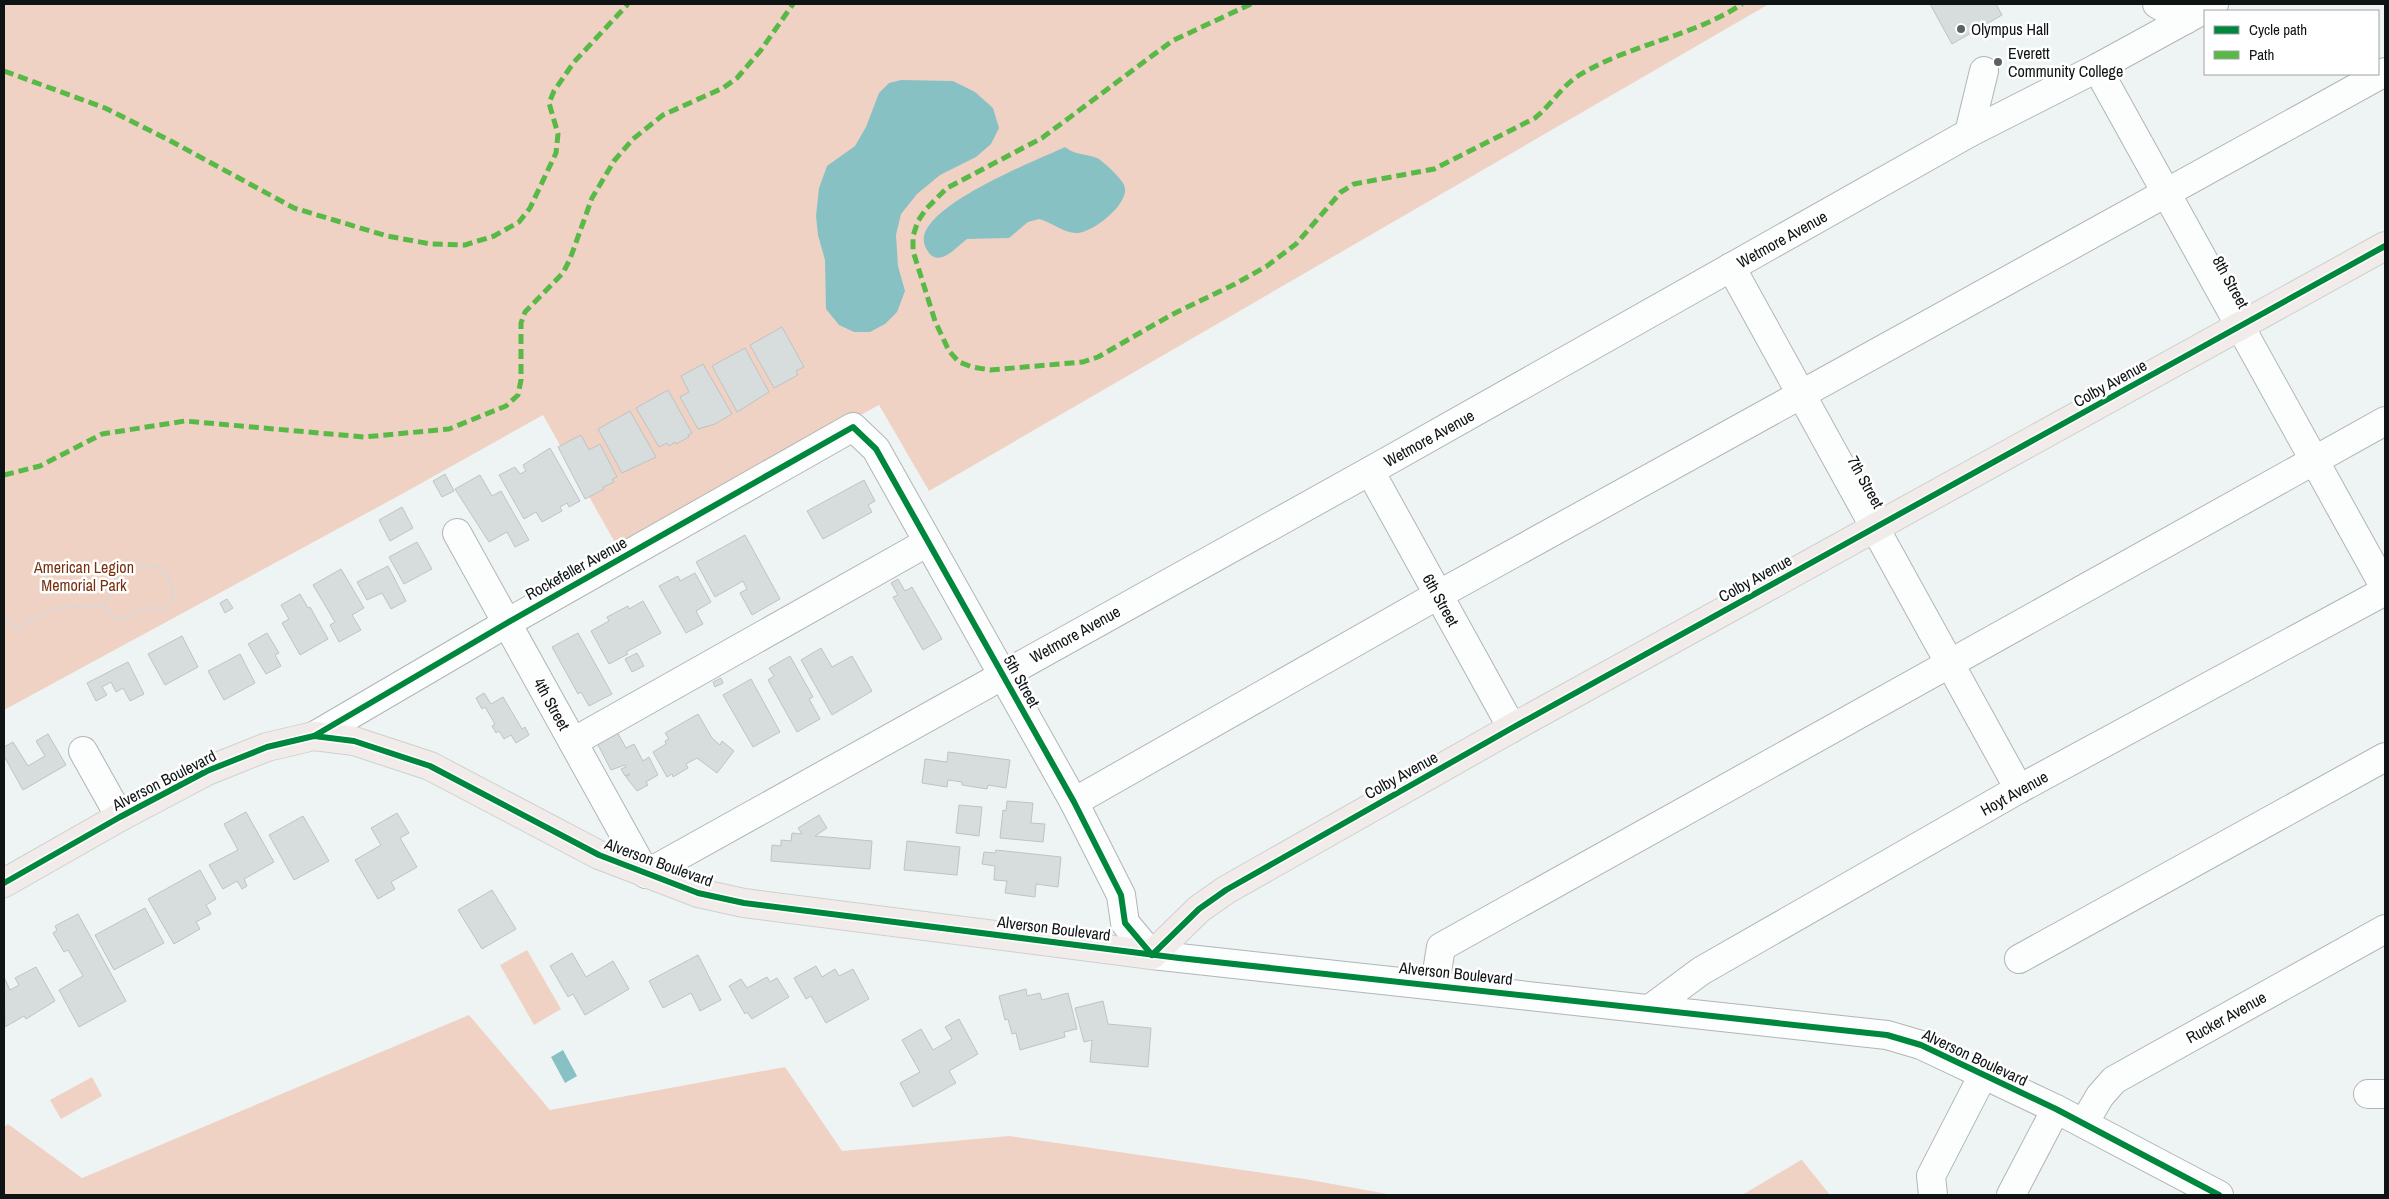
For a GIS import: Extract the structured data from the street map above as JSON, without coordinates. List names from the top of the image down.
{
  "streets": {
    "main road": ["Colby Avenue", "Alverson Boulevard"],
    "street": [
      "Wetmore Avenue",
      "8th Street",
      "7th Street",
      "Rockefeller Avenue",
      "6th Street",
      "5th Street",
      "4th Street",
      "Hoyt Avenue",
      "Rucker Avenue"
    ]
  },
  "crossings": [
    ["Wetmore Avenue", "8th Street"],
    ["Wetmore Avenue", "7th Street"],
    ["Wetmore Avenue", "6th Street"],
    ["Wetmore Avenue", "5th Street"],
    ["Wetmore Avenue", "4th Street"],
    ["Wetmore Avenue", "Alverson Boulevard"],
    ["8th Street", "Colby Avenue"],
    ["8th Street", "Hoyt Avenue"],
    ["Colby Avenue", "7th Street"],
    ["Colby Avenue", "6th Street"],
    ["Colby Avenue", "5th Street"],
    ["Colby Avenue", "Alverson Boulevard"],
    ["7th Street", "Hoyt Avenue"],
    ["Rockefeller Avenue", "5th Street"],
    ["Rockefeller Avenue", "4th Street"],
    ["Rockefeller Avenue", "Alverson Boulevard"],
    ["5th Street", "Alverson Boulevard"],
    ["4th Street", "Alverson Boulevard"],
    ["Alverson Boulevard", "Hoyt Avenue"],
    ["Alverson Boulevard", "Rucker Avenue"]
  ],
  "parks": ["American Legion Memorial Park"],
  "places": ["Olympus Hall", "Everett Community College"],
  "legend": ["Cycle path", "Path"]
}
